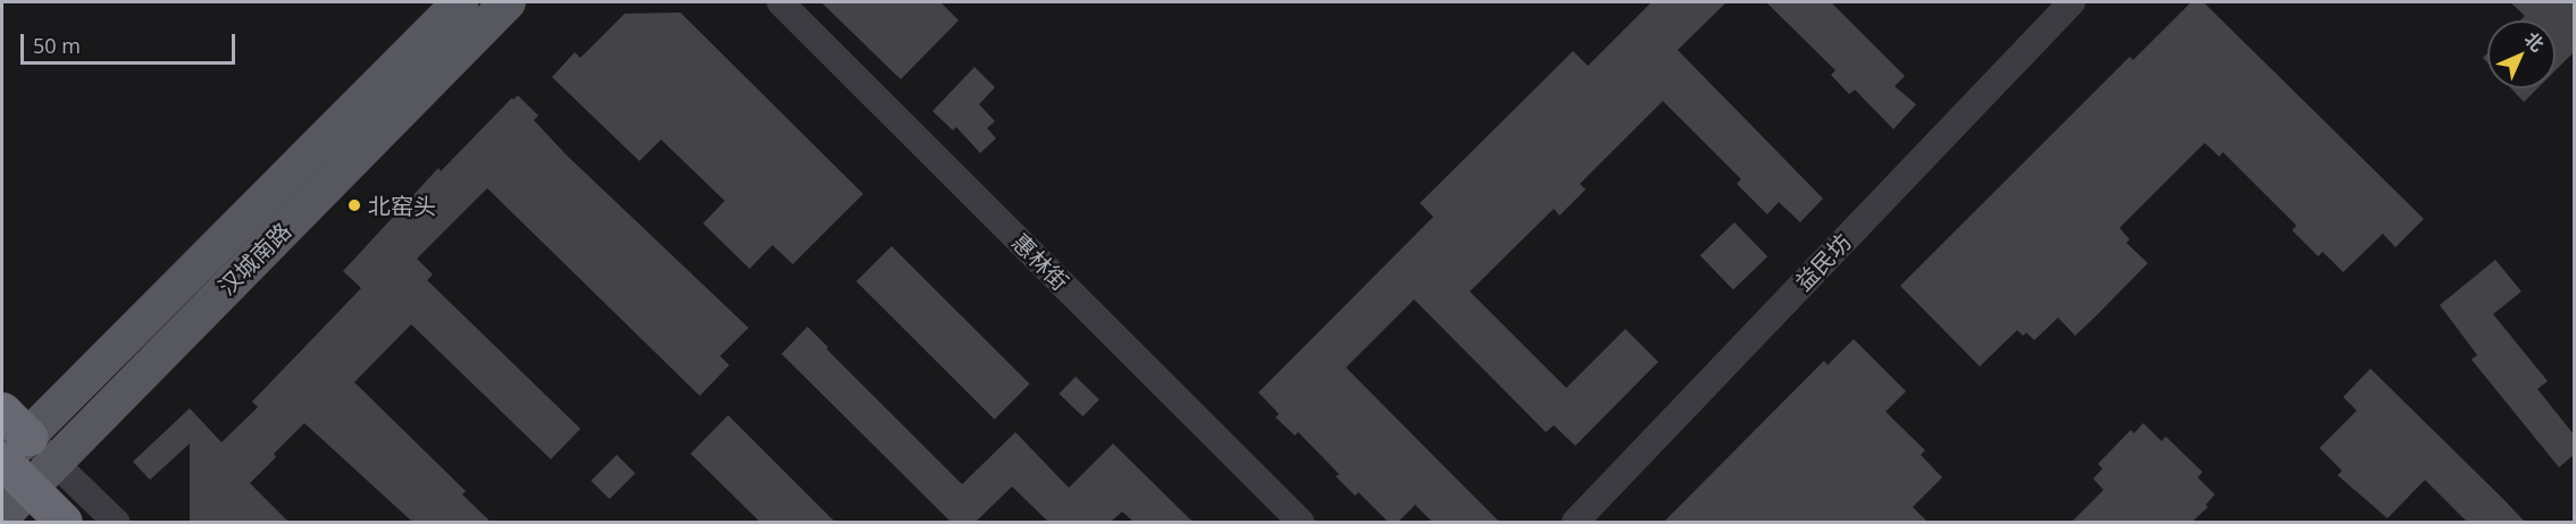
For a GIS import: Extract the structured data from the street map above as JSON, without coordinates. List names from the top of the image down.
{
  "streets": {
    "main road": ["汉城南路"],
    "street": ["惠林街", "益民坊"]
  },
  "places": ["北窑头"],
  "scale_bar": "50 m",
  "north": "top right"
}
